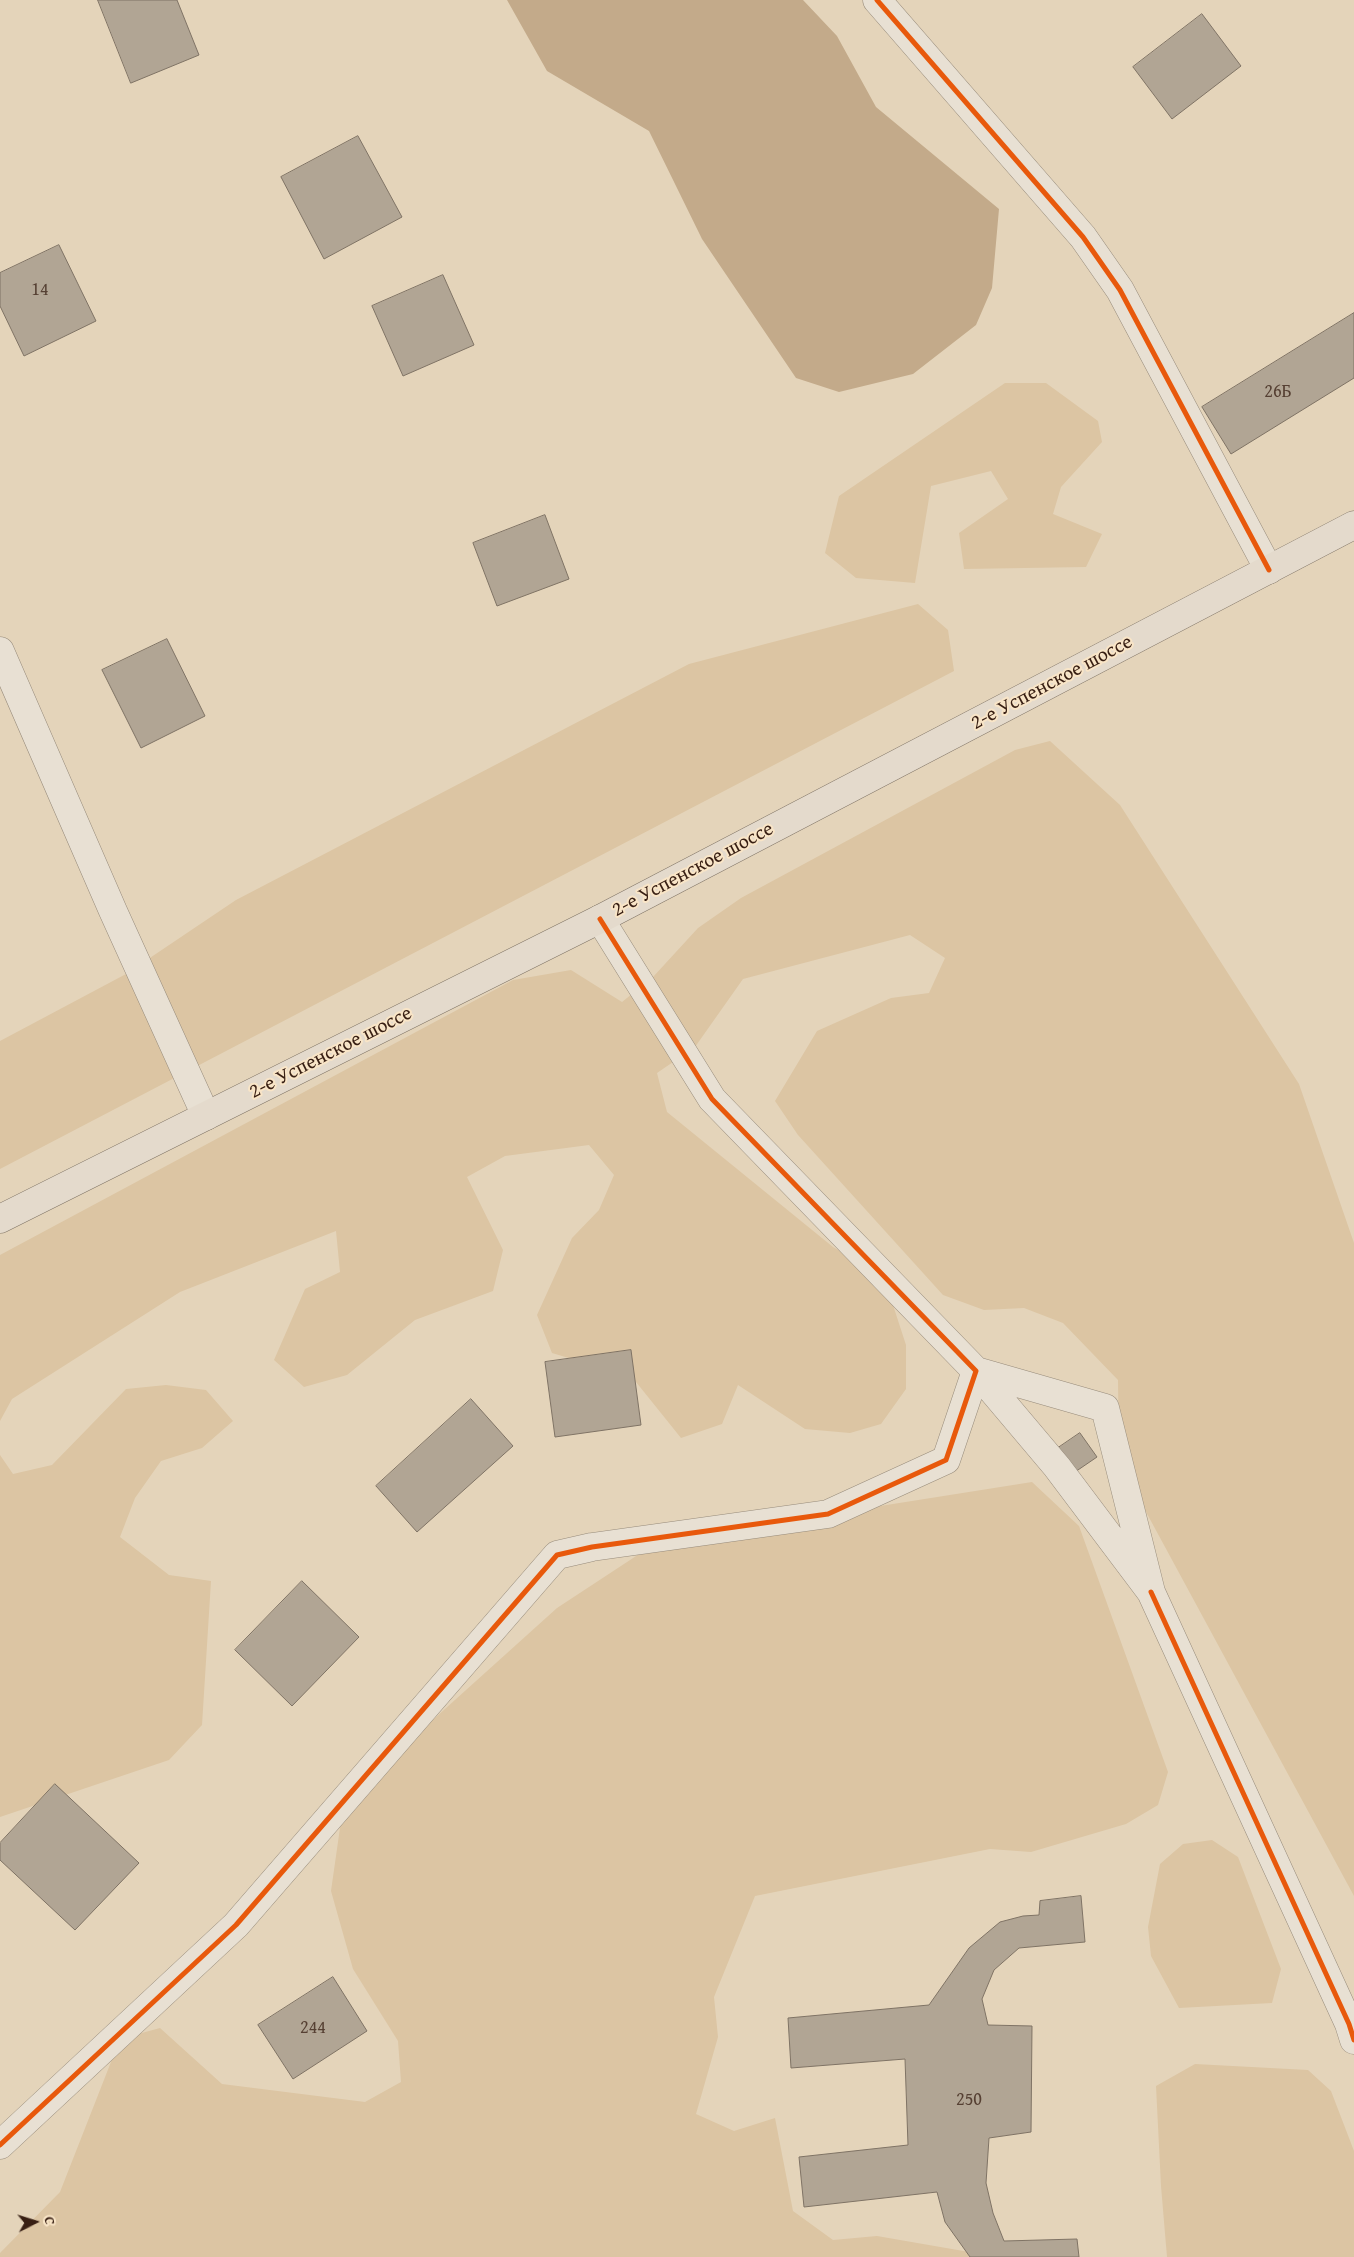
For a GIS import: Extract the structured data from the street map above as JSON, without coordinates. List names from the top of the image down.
{
  "streets": {
    "main road": ["2-е Успенское шоссе"]
  },
  "house_numbers": [
    "14",
    "26Б",
    "244",
    "250"
  ],
  "north": "right"
}
